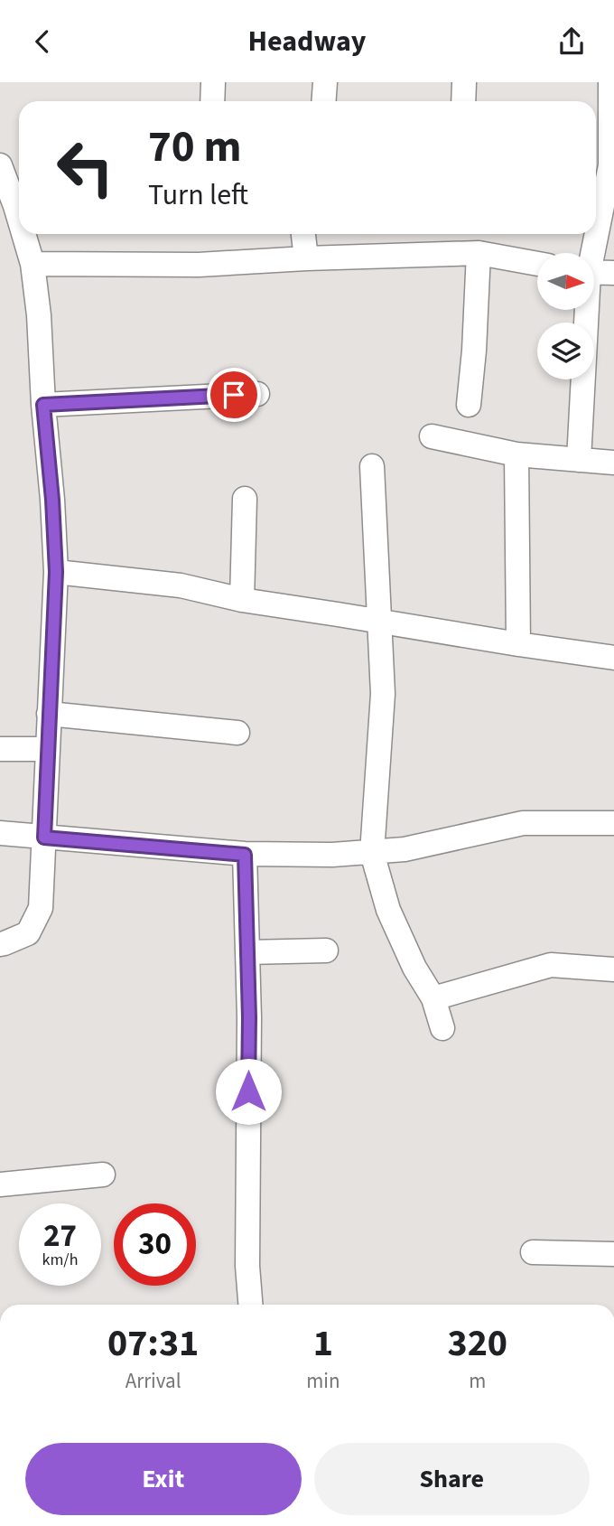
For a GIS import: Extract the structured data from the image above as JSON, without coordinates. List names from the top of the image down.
{
  "north": "right",
  "page": {
    "header": "Headway",
    "turn": ["70 m", "Turn left"],
    "speed": "27 km/h",
    "limit": "30",
    "eta": [
      "07:31",
      "Arrival",
      "1",
      "min",
      "320",
      "m"
    ],
    "buttons": ["Exit", "Share"]
  }
}
